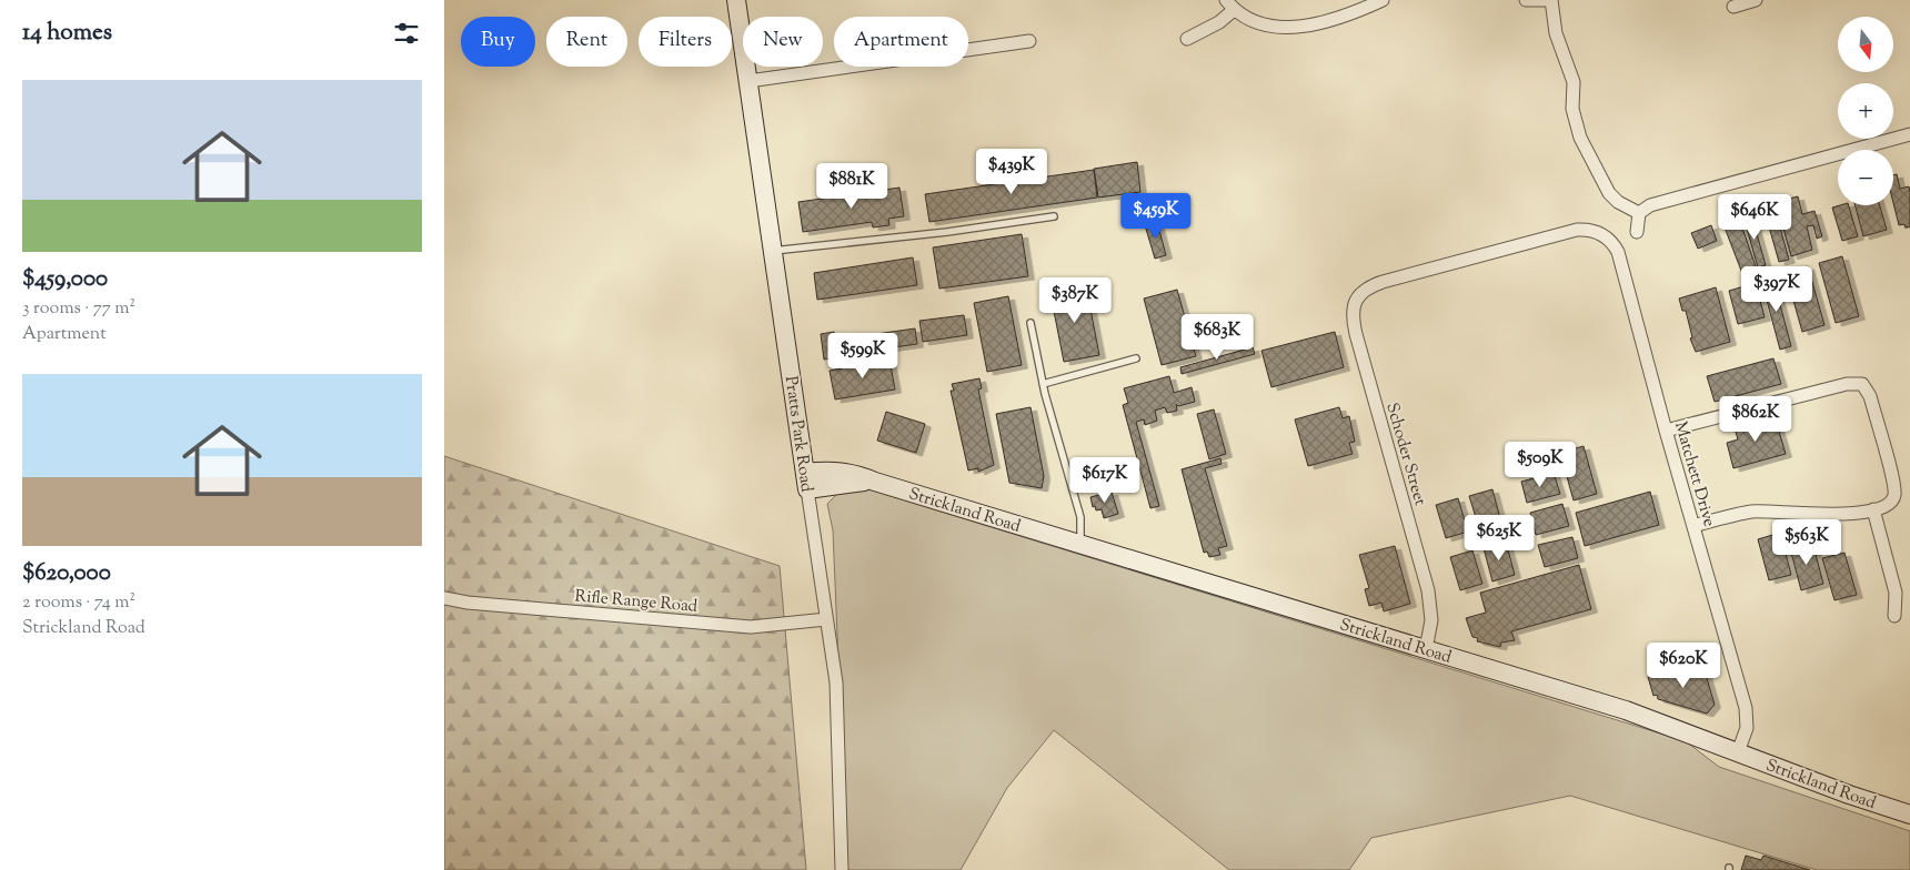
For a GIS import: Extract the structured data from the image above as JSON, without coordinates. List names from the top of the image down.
{
  "streets": {
    "street": [
      "Pratts Park Road",
      "Schoder Street",
      "Matchett Drive",
      "Strickland Road",
      "Rifle Range Road"
    ]
  },
  "crossings": [
    ["Pratts Park Road", "Strickland Road"],
    ["Pratts Park Road", "Rifle Range Road"],
    ["Schoder Street", "Matchett Drive"],
    ["Schoder Street", "Strickland Road"],
    ["Matchett Drive", "Strickland Road"]
  ],
  "north": "bottom",
  "page": {
    "heading": "14 homes",
    "map_buttons": ["+", "−"],
    "chip": [
      "Buy",
      "Rent",
      "Filters",
      "New",
      "Apartment"
    ],
    "list": [
      {
        "name": "$459,000",
        "note": "3 rooms · 77 m² · Apartment"
      },
      {
        "name": "$620,000",
        "note": "2 rooms · 74 m² · Strickland Road"
      }
    ],
    "price": [
      "$439K",
      "$881K",
      "$459K",
      "$646K",
      "$397K",
      "$387K",
      "$683K",
      "$599K",
      "$862K",
      "$509K",
      "$617K",
      "$625K",
      "$563K",
      "$620K"
    ]
  }
}
